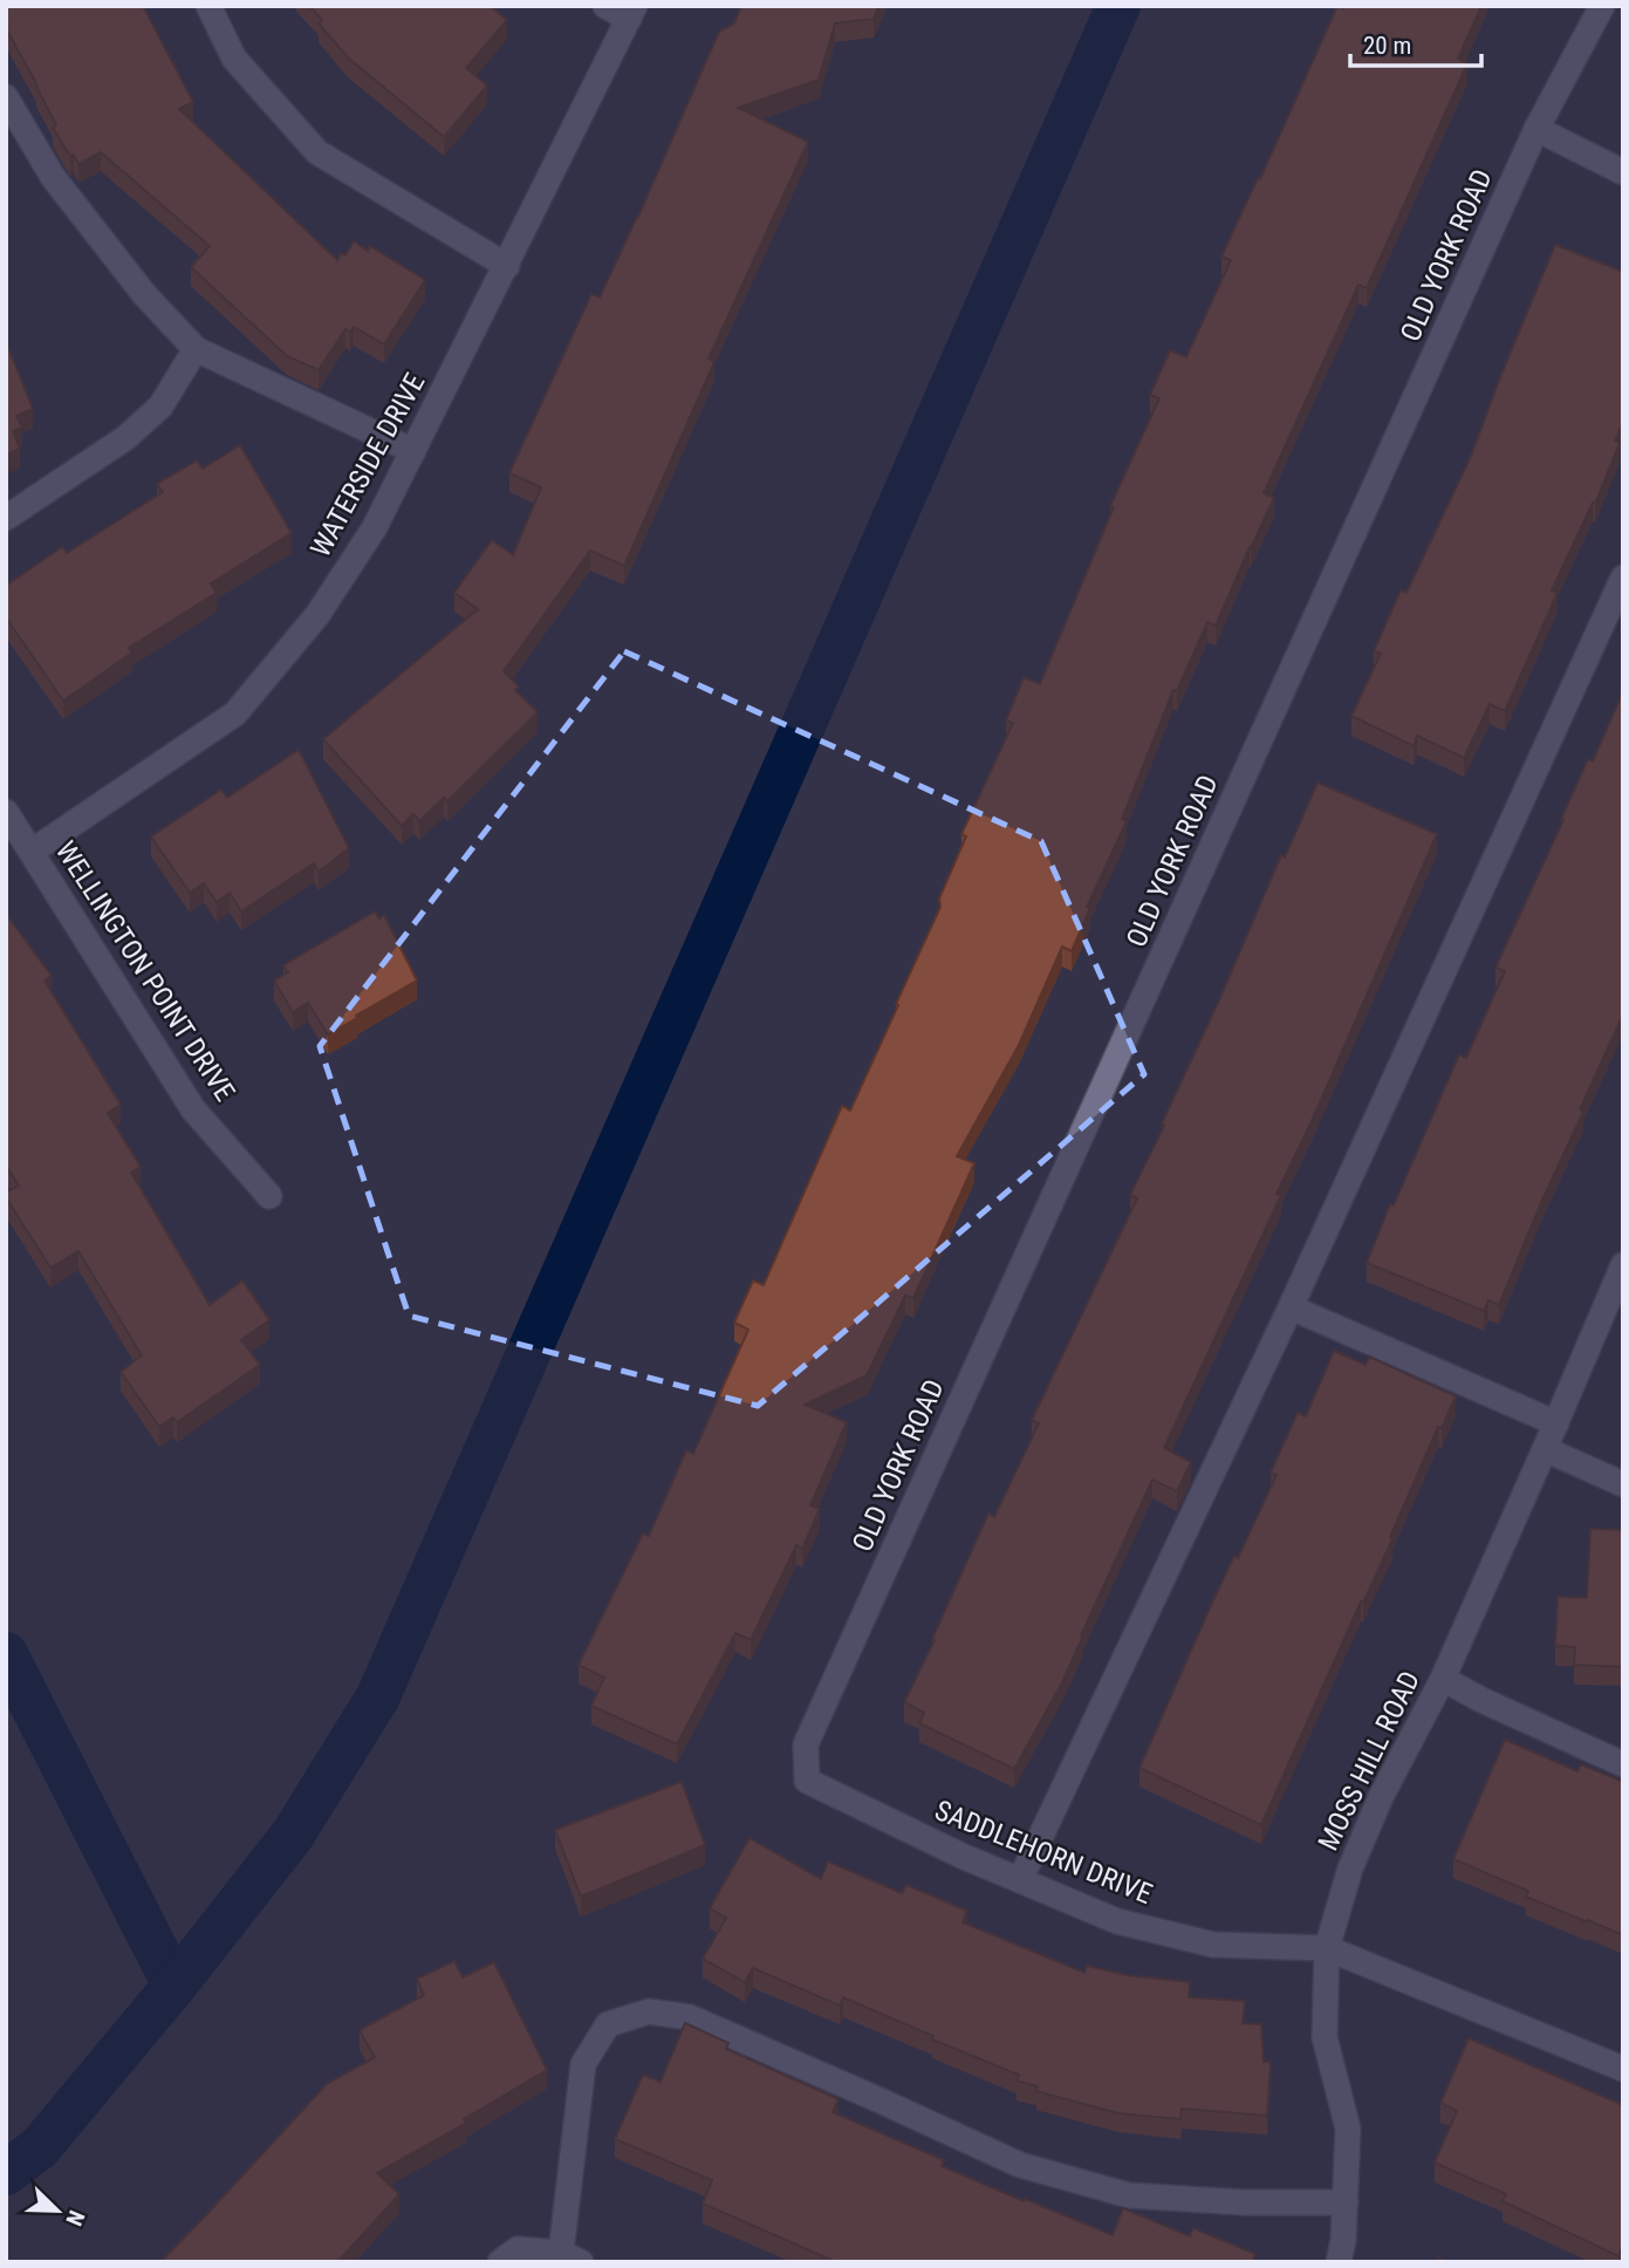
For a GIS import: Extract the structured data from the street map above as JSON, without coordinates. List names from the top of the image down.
{
  "streets": {
    "street": [
      "OLD YORK ROAD",
      "WATERSIDE DRIVE",
      "WELLINGTON POINT DRIVE",
      "MOSS HILL ROAD",
      "SADDLEHORN DRIVE"
    ]
  },
  "crossings": [
    ["OLD YORK ROAD", "SADDLEHORN DRIVE"],
    ["WATERSIDE DRIVE", "WELLINGTON POINT DRIVE"],
    ["MOSS HILL ROAD", "SADDLEHORN DRIVE"]
  ],
  "scale_bar": "20 m",
  "north": "bottom right"
}
